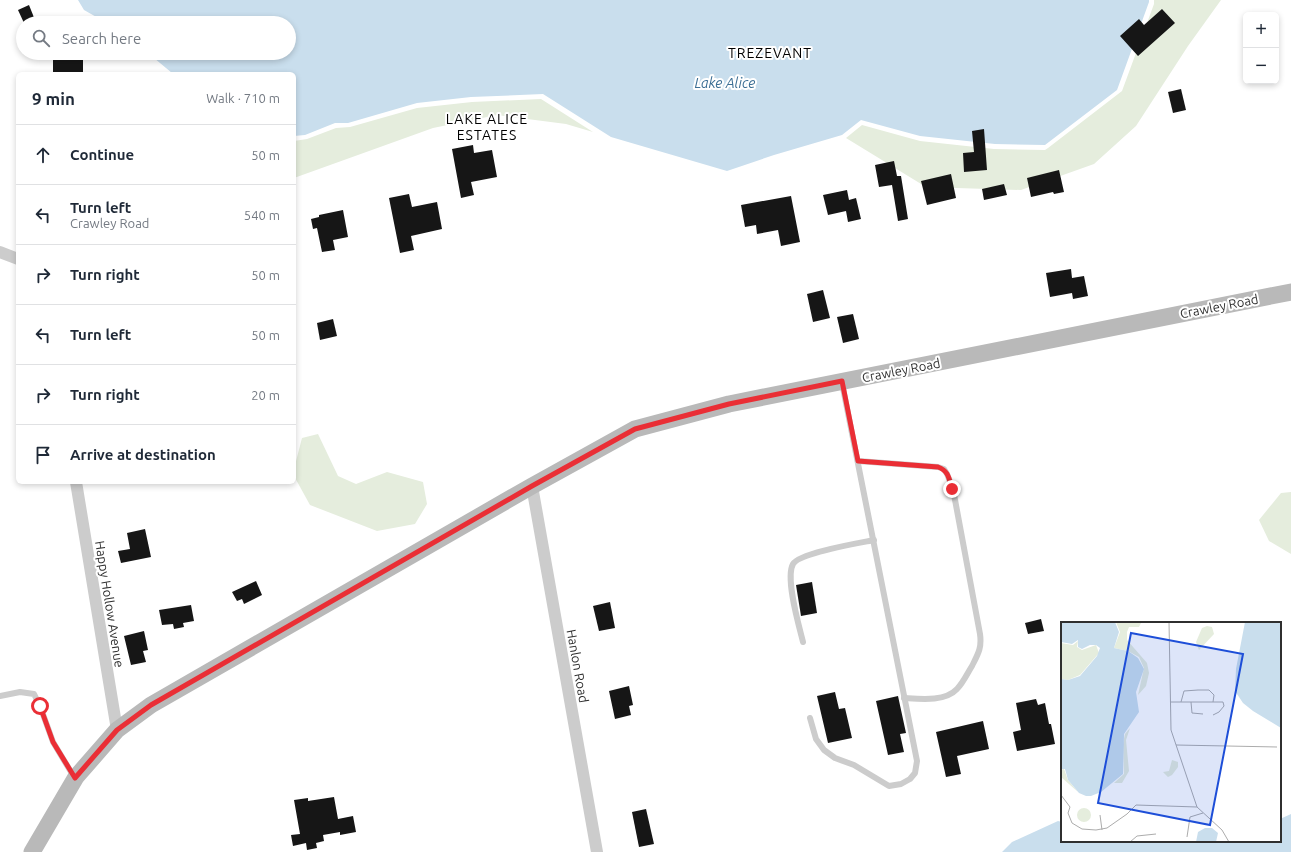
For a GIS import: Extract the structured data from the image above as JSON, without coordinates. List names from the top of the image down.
{
  "streets": {
    "street": ["Crawley Road", "Happy Hollow Avenue", "Hanlon Road"]
  },
  "crossings": [
    ["Crawley Road", "Happy Hollow Avenue"],
    ["Crawley Road", "Hanlon Road"]
  ],
  "districts": ["TREZEVANT", "LAKE ALICE ESTATES"],
  "water": ["Lake Alice"],
  "page": {
    "map_buttons": ["+", "−"],
    "search": "Search here",
    "heading": ["9 min", "Walk · 710 m"],
    "list": [
      ["Continue", "50 m"],
      ["Turn left", "Crawley Road", "540 m"],
      ["Turn right", "50 m"],
      ["Turn left", "50 m"],
      ["Turn right", "20 m"],
      "Arrive at destination"
    ]
  }
}
